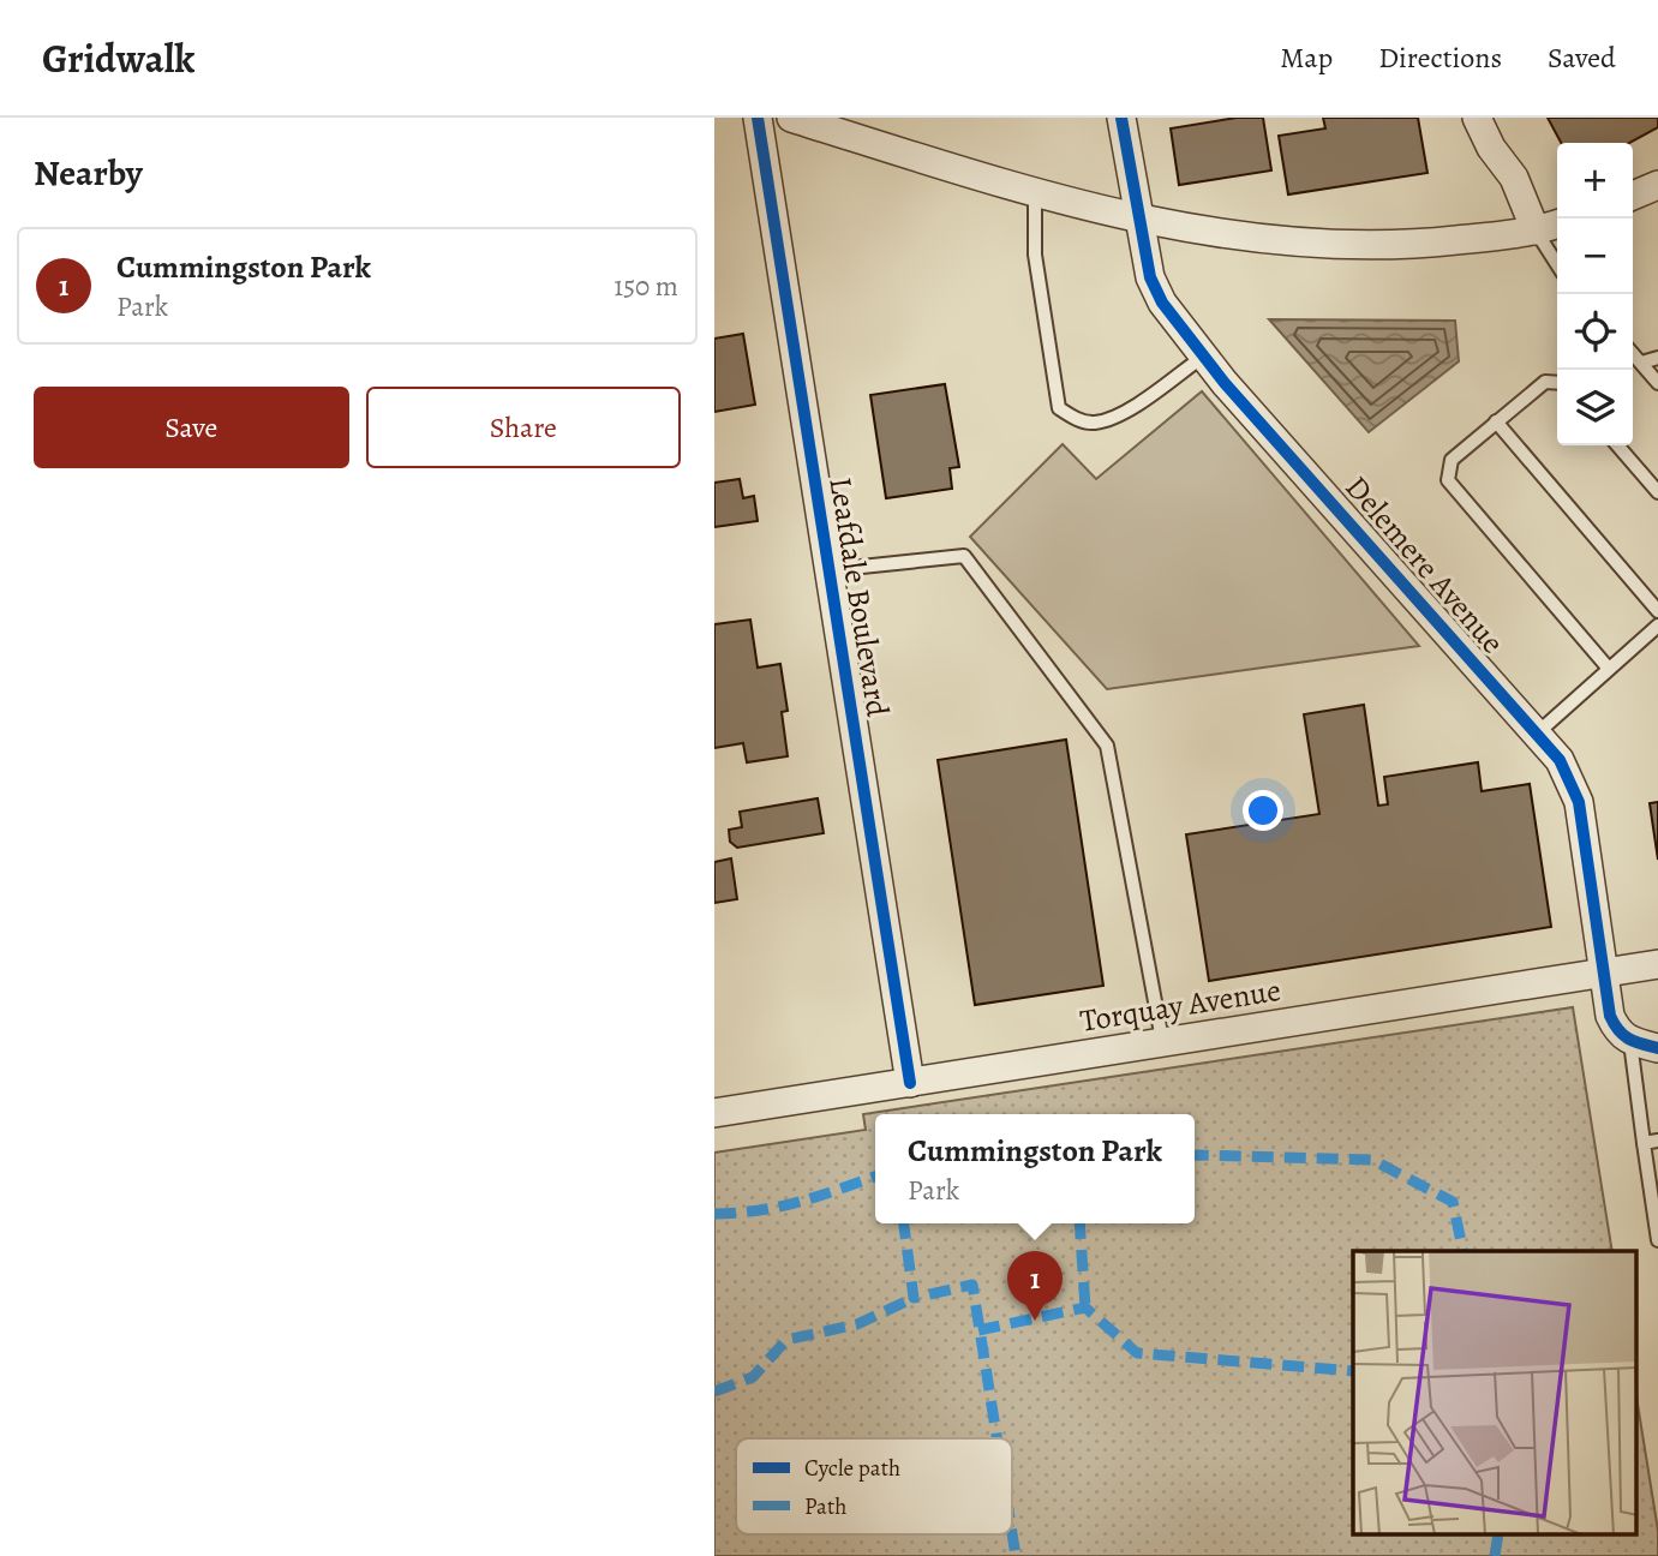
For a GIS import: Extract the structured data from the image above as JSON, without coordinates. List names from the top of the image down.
{
  "streets": {
    "street": ["Delemere Avenue", "Leafdale Boulevard", "Torquay Avenue"]
  },
  "crossings": [
    ["Delemere Avenue", "Torquay Avenue"],
    ["Leafdale Boulevard", "Torquay Avenue"]
  ],
  "legend": ["Cycle path", "Path"],
  "page": {
    "header": "Gridwalk",
    "nav": ["Map", "Directions", "Saved"],
    "heading": "Nearby",
    "map_buttons": ["+", "−"],
    "list": [
      {
        "mark": "1",
        "name": "Cummingston Park",
        "note": "Park",
        "value": "150 m"
      }
    ],
    "buttons": ["Save", "Share"],
    "popup": ["Cummingston Park", "Park"],
    "pins": "1"
  }
}
